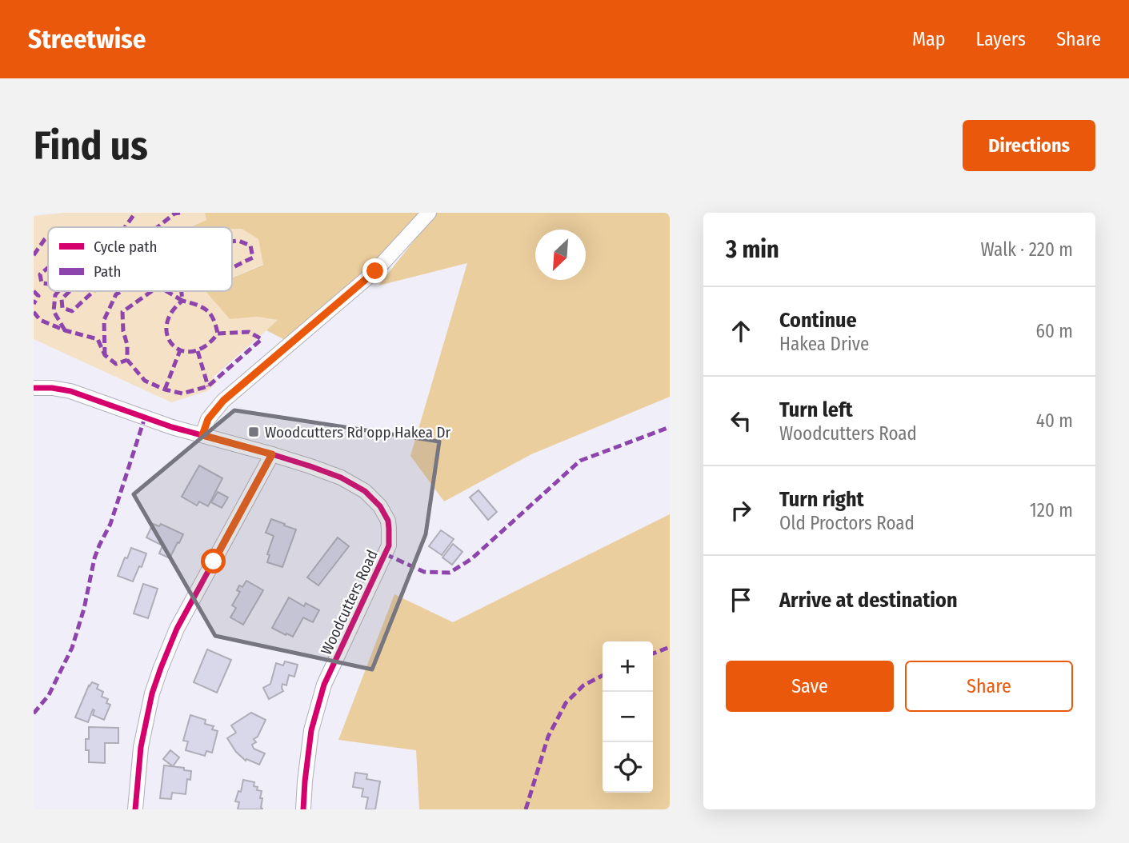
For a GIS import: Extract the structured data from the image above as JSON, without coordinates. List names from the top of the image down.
{
  "streets": {
    "street": ["Woodcutters Road"]
  },
  "places": {
    "transit": ["Woodcutters Rd opp Hakea Dr"]
  },
  "legend": ["Cycle path", "Path"],
  "north": "bottom left",
  "page": {
    "header": "Streetwise",
    "nav": ["Map", "Layers", "Share"],
    "buttons": [
      "Directions",
      ["Save", "Share"]
    ],
    "title": "Find us",
    "heading": ["3 min", "Walk · 220 m"],
    "list": [
      ["Continue", "Hakea Drive", "60 m"],
      ["Turn left", "Woodcutters Road", "40 m"],
      ["Turn right", "Old Proctors Road", "120 m"],
      "Arrive at destination"
    ],
    "map_buttons": ["+", "−"]
  }
}
